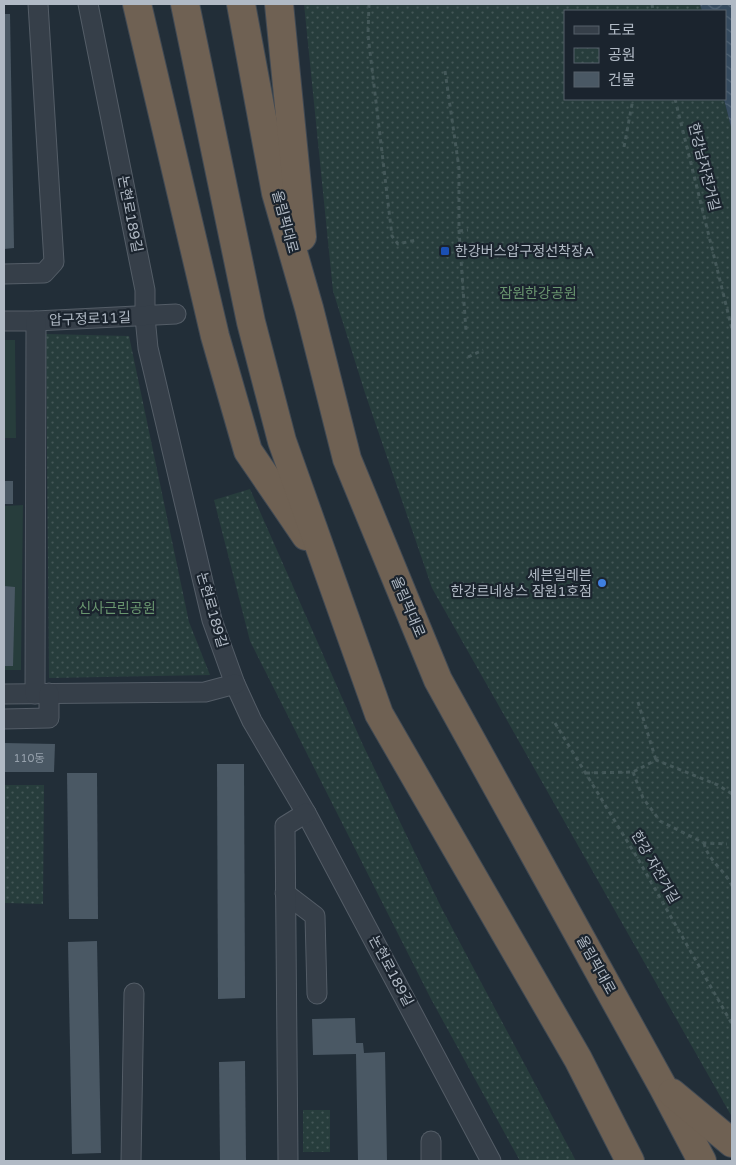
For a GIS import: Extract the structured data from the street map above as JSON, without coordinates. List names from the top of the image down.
{
  "streets": {
    "highway": ["올림픽대로"],
    "street": ["논현로189길", "압구정로11길"],
    "path": ["한강남자전거길", "한강 자전거길"]
  },
  "crossings": [
    ["논현로189길", "압구정로11길"]
  ],
  "parks": ["잠원한강공원", "신사근린공원"],
  "places": {
    "transit": ["한강버스압구정선착장A"],
    "other": ["세븐일레븐 한강르네상스 잠원1호점"]
  },
  "house_numbers": ["110동"],
  "legend": ["도로", "공원", "건물"]
}
